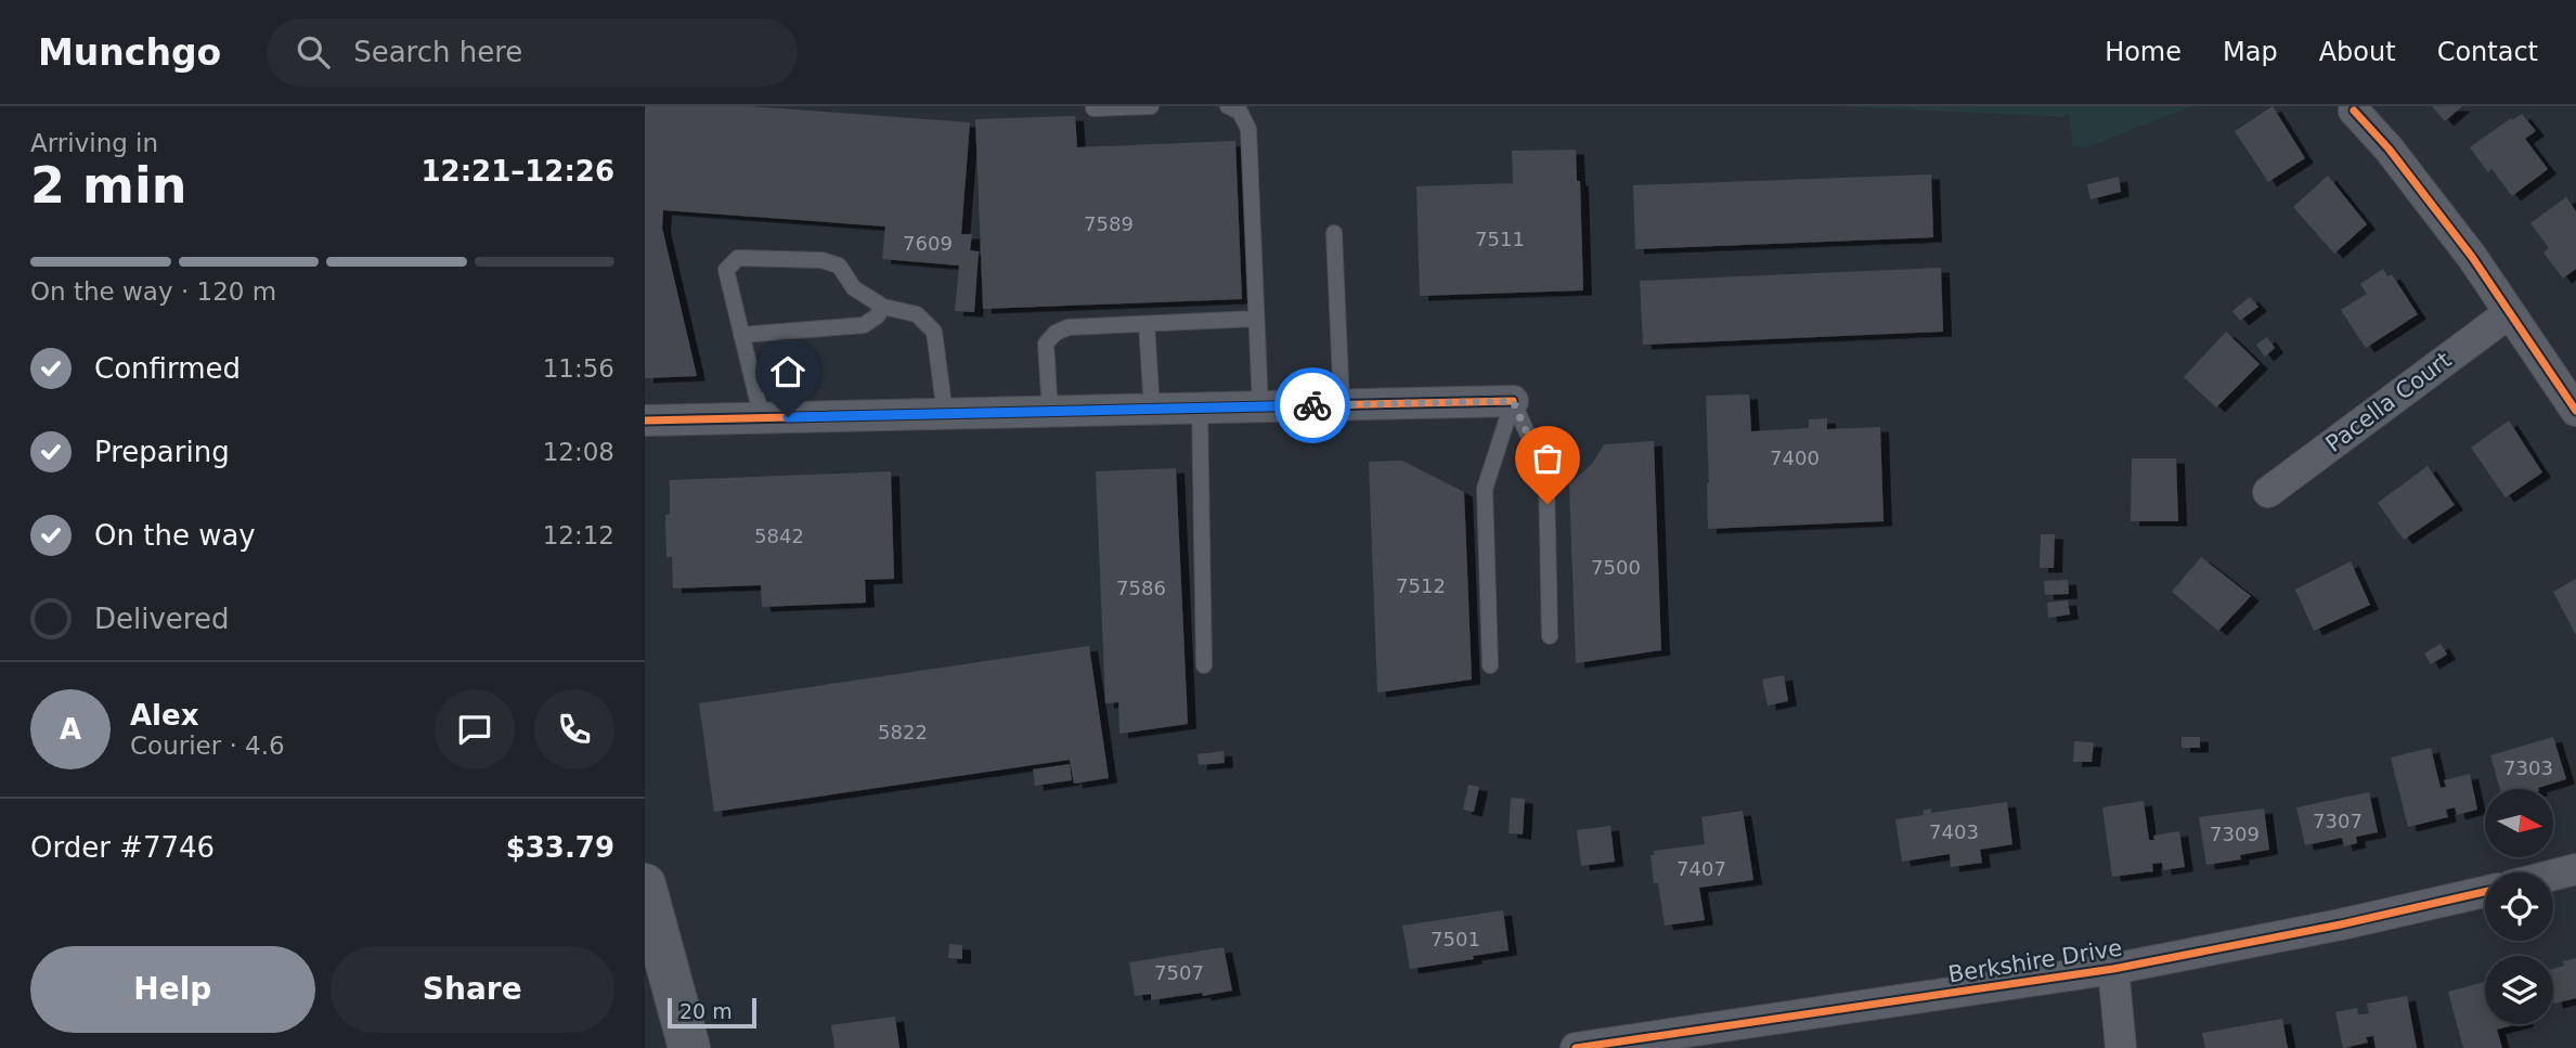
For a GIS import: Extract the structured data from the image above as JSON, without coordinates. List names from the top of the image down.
{
  "streets": {
    "street": ["Pacella Court", "Berkshire Drive"]
  },
  "house_numbers": [
    "7589",
    "7511",
    "7609",
    "7400",
    "5842",
    "7500",
    "7512",
    "7586",
    "5822",
    "7303",
    "7307",
    "7403",
    "7309",
    "7407",
    "7501",
    "7507"
  ],
  "scale_bar": "20 m",
  "north": "right",
  "page": {
    "header": "Munchgo",
    "search": "Search here",
    "nav": [
      "Home",
      "Map",
      "About",
      "Contact"
    ],
    "heading": ["2 min", "Arriving in", "12:21–12:26"],
    "panel": [
      "Alex",
      "Courier · 4.6",
      "Order #7746",
      "$33.79"
    ],
    "bar": "On the way · 120 m",
    "list": [
      ["Confirmed", "11:56"],
      ["Preparing", "12:08"],
      ["On the way", "12:12"],
      "Delivered"
    ],
    "round": "A",
    "buttons": ["Help", "Share"],
    "scale": "20 m"
  }
}
